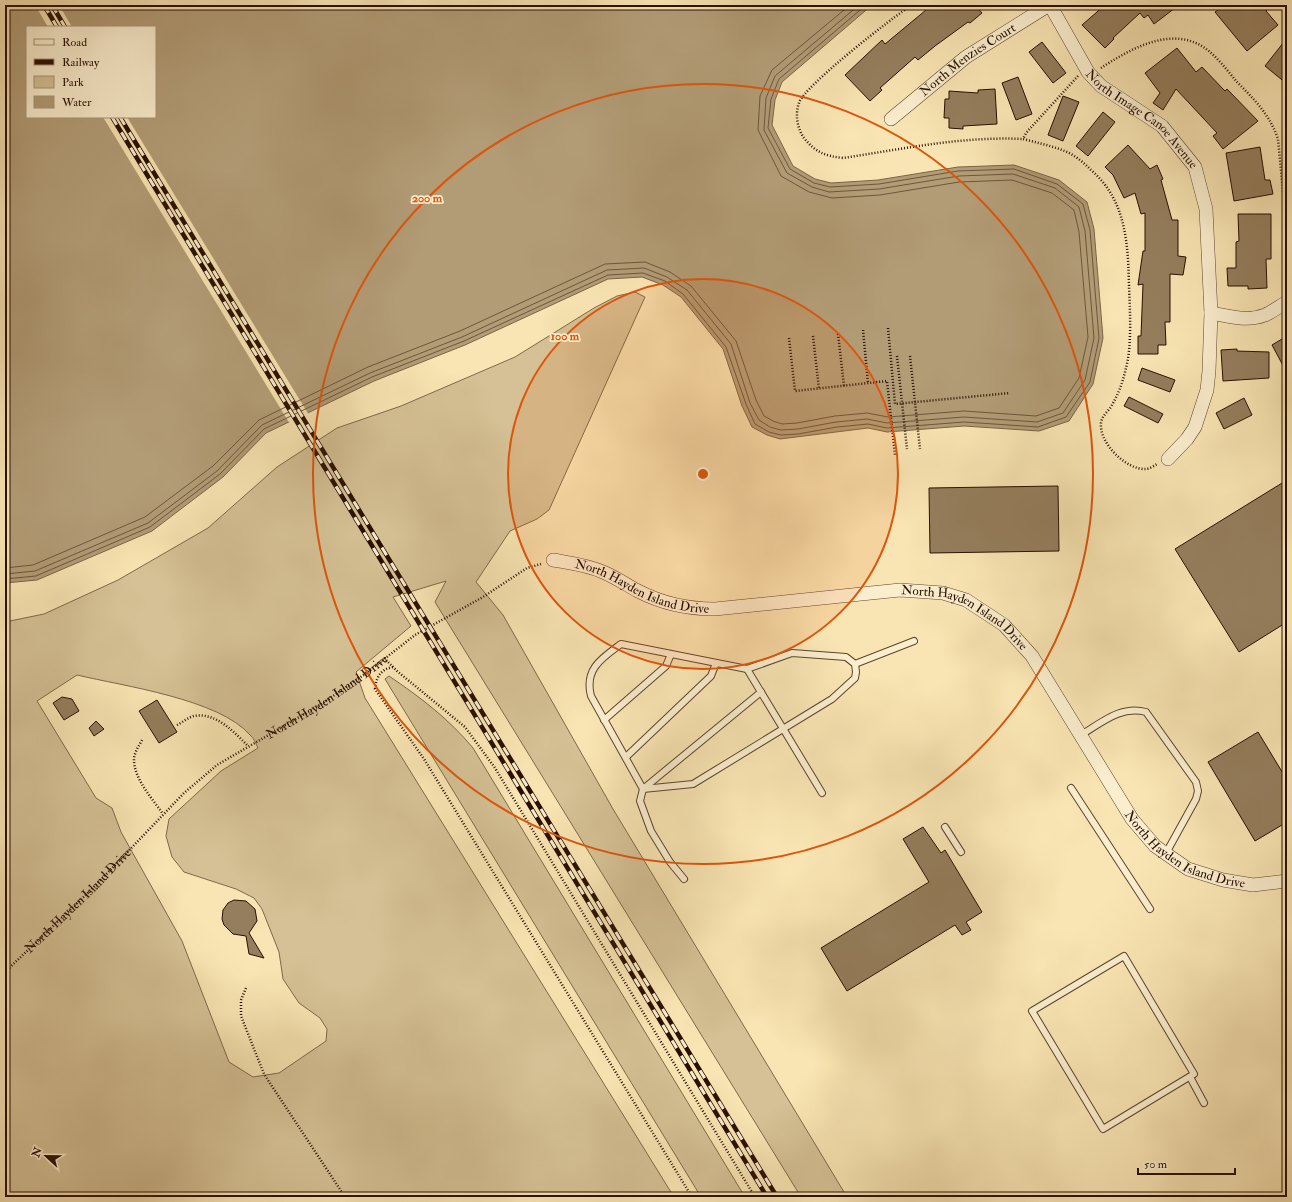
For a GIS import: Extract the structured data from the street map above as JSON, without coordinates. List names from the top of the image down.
{
  "streets": {
    "street": ["North Menzies Court", "North Image Canoe Avenue", "North Hayden Island Drive"]
  },
  "crossings": [
    ["North Menzies Court", "North Image Canoe Avenue"]
  ],
  "legend": [
    "Road",
    "Railway",
    "Park",
    "Water"
  ],
  "scale_bar": "50 m",
  "north": "left",
  "rings": ["200 m", "100 m"]
}
